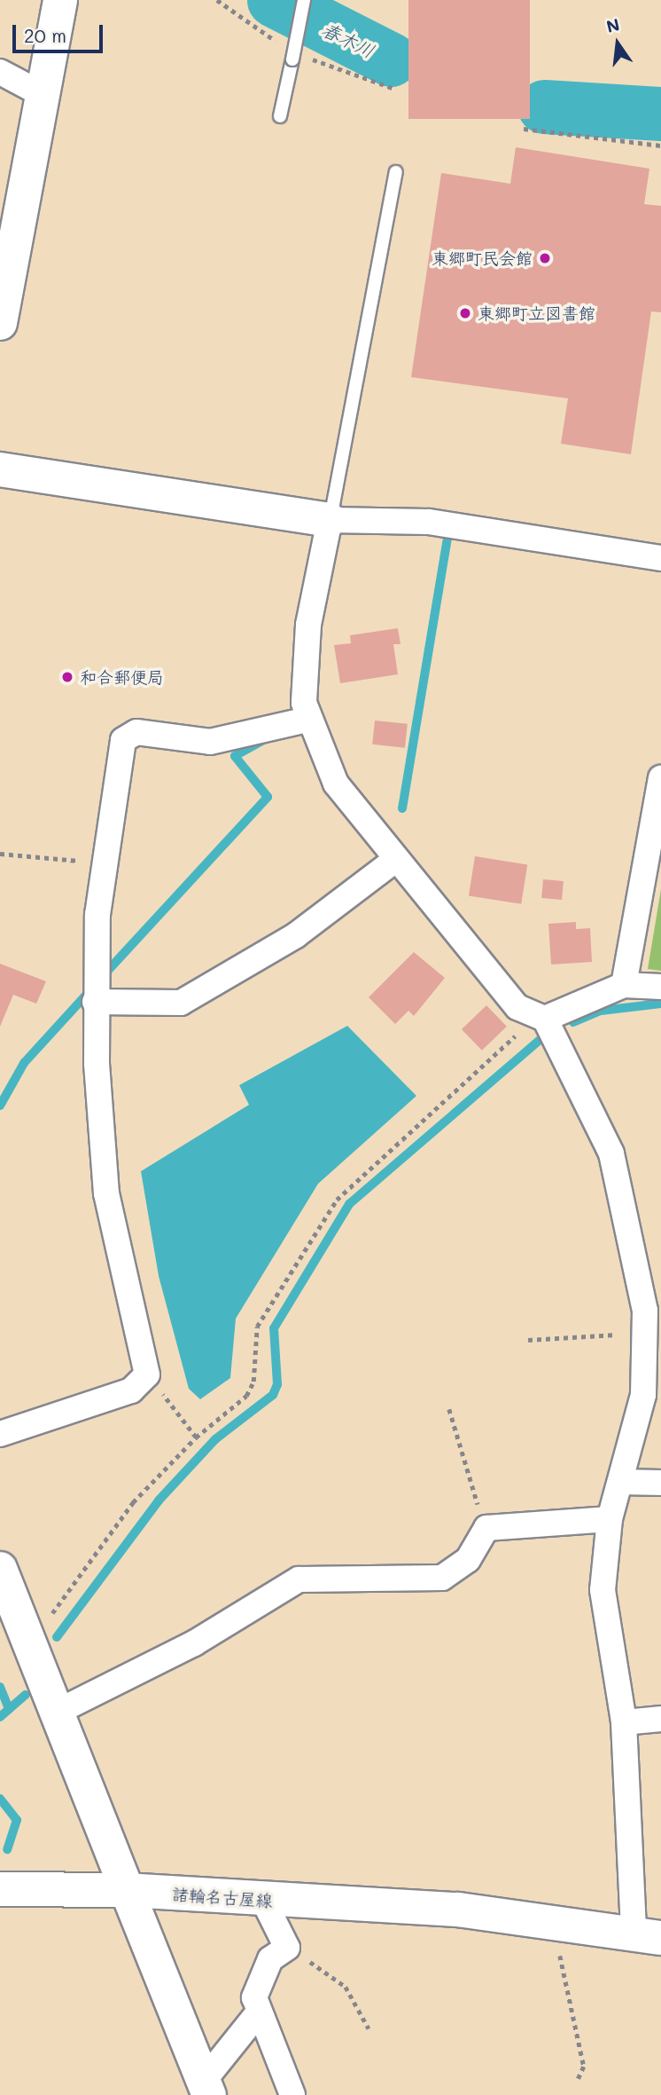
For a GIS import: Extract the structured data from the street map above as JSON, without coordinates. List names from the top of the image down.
{
  "streets": {
    "street": ["諸輪名古屋線"]
  },
  "water": ["春木川"],
  "places": ["東郷町民会館", "東郷町立図書館", "和合郵便局"],
  "scale_bar": "20 m",
  "north": "top"
}
